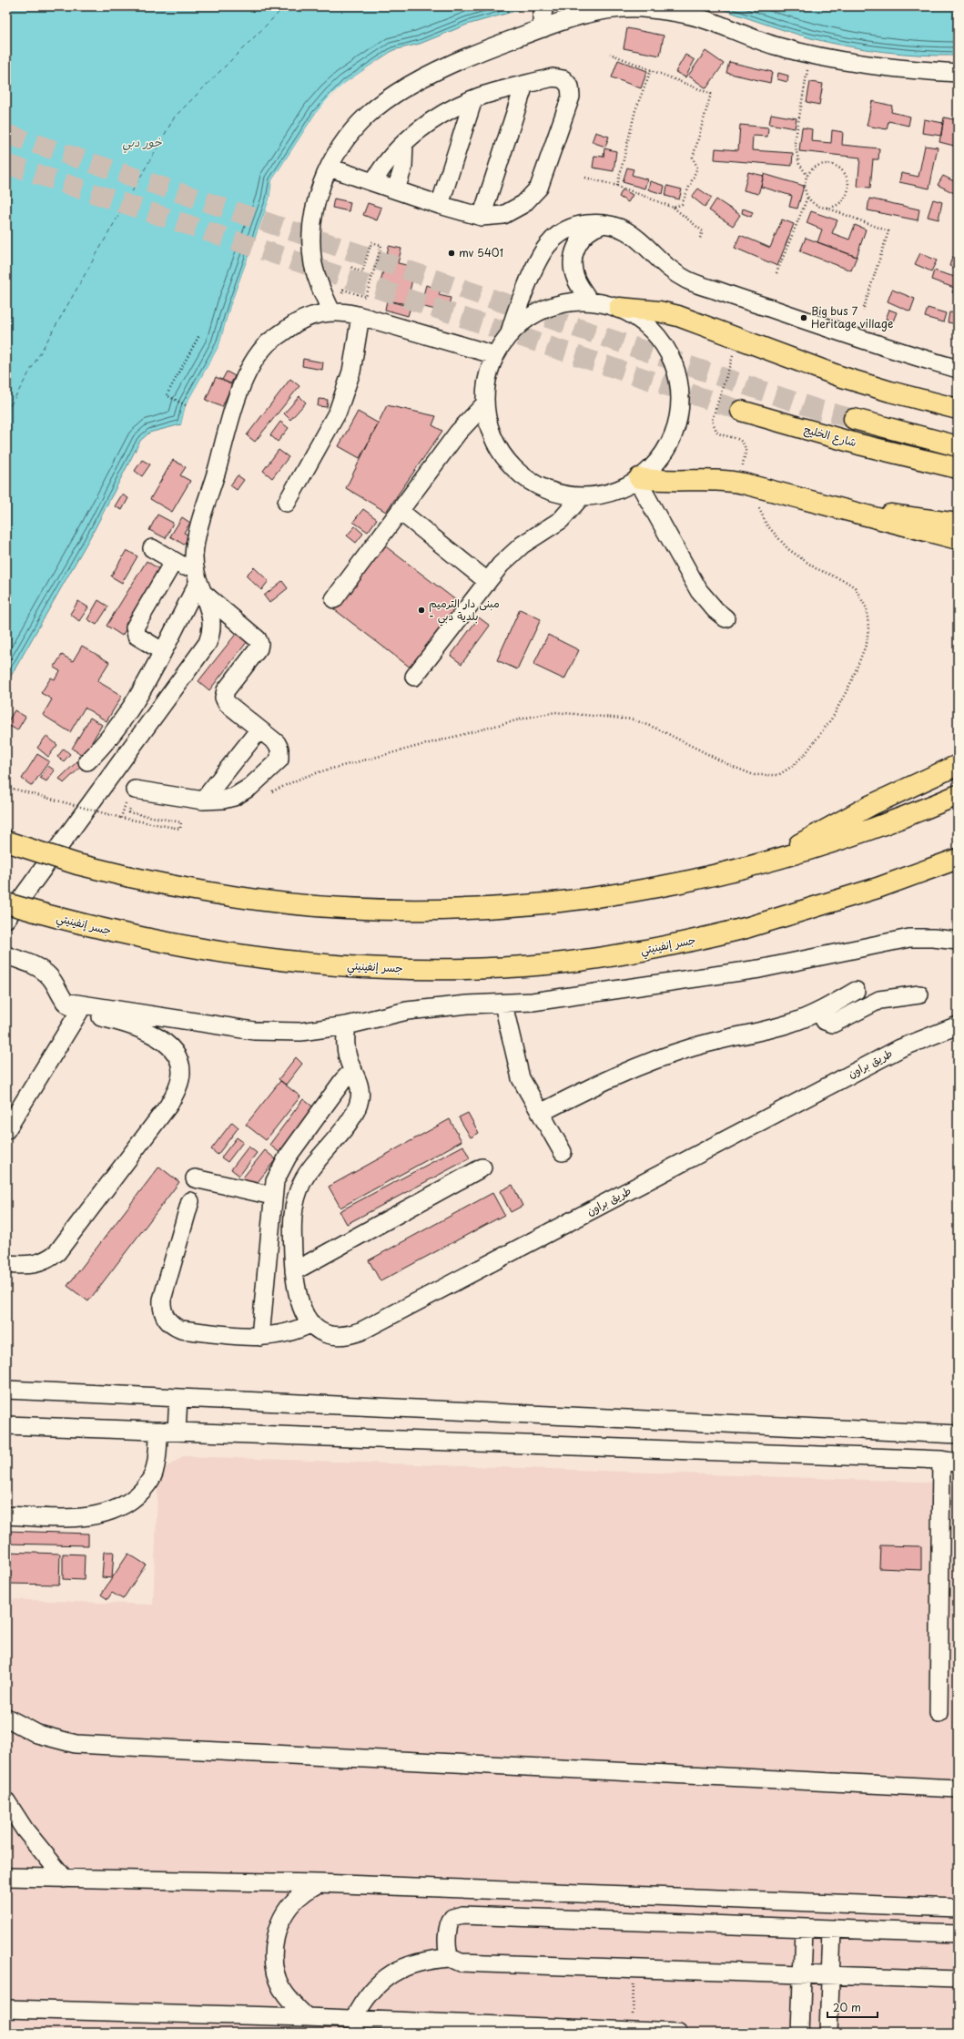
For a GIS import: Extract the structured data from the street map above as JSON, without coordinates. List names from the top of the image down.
{
  "streets": {
    "main road": ["شارع الخليج", "جسر إنفينيتي"],
    "street": ["طريق براون"]
  },
  "water": ["خور دبي"],
  "places": ["mv 5401", "Big bus 7 Heritage village", "مبنى دار الترميم - بلدية دبي"],
  "scale_bar": "20 m"
}
